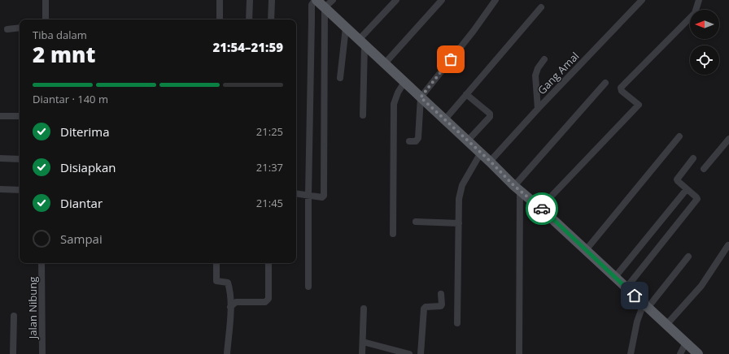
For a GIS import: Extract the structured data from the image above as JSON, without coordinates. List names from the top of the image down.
{
  "streets": {
    "street": ["Gang Amal", "Jalan Nibung"]
  },
  "north": "left",
  "page": {
    "heading": ["2 mnt", "Tiba dalam", "21:54–21:59"],
    "bar": "Diantar · 140 m",
    "list": [
      ["Diterima", "21:25"],
      ["Disiapkan", "21:37"],
      ["Diantar", "21:45"],
      "Sampai"
    ]
  }
}
